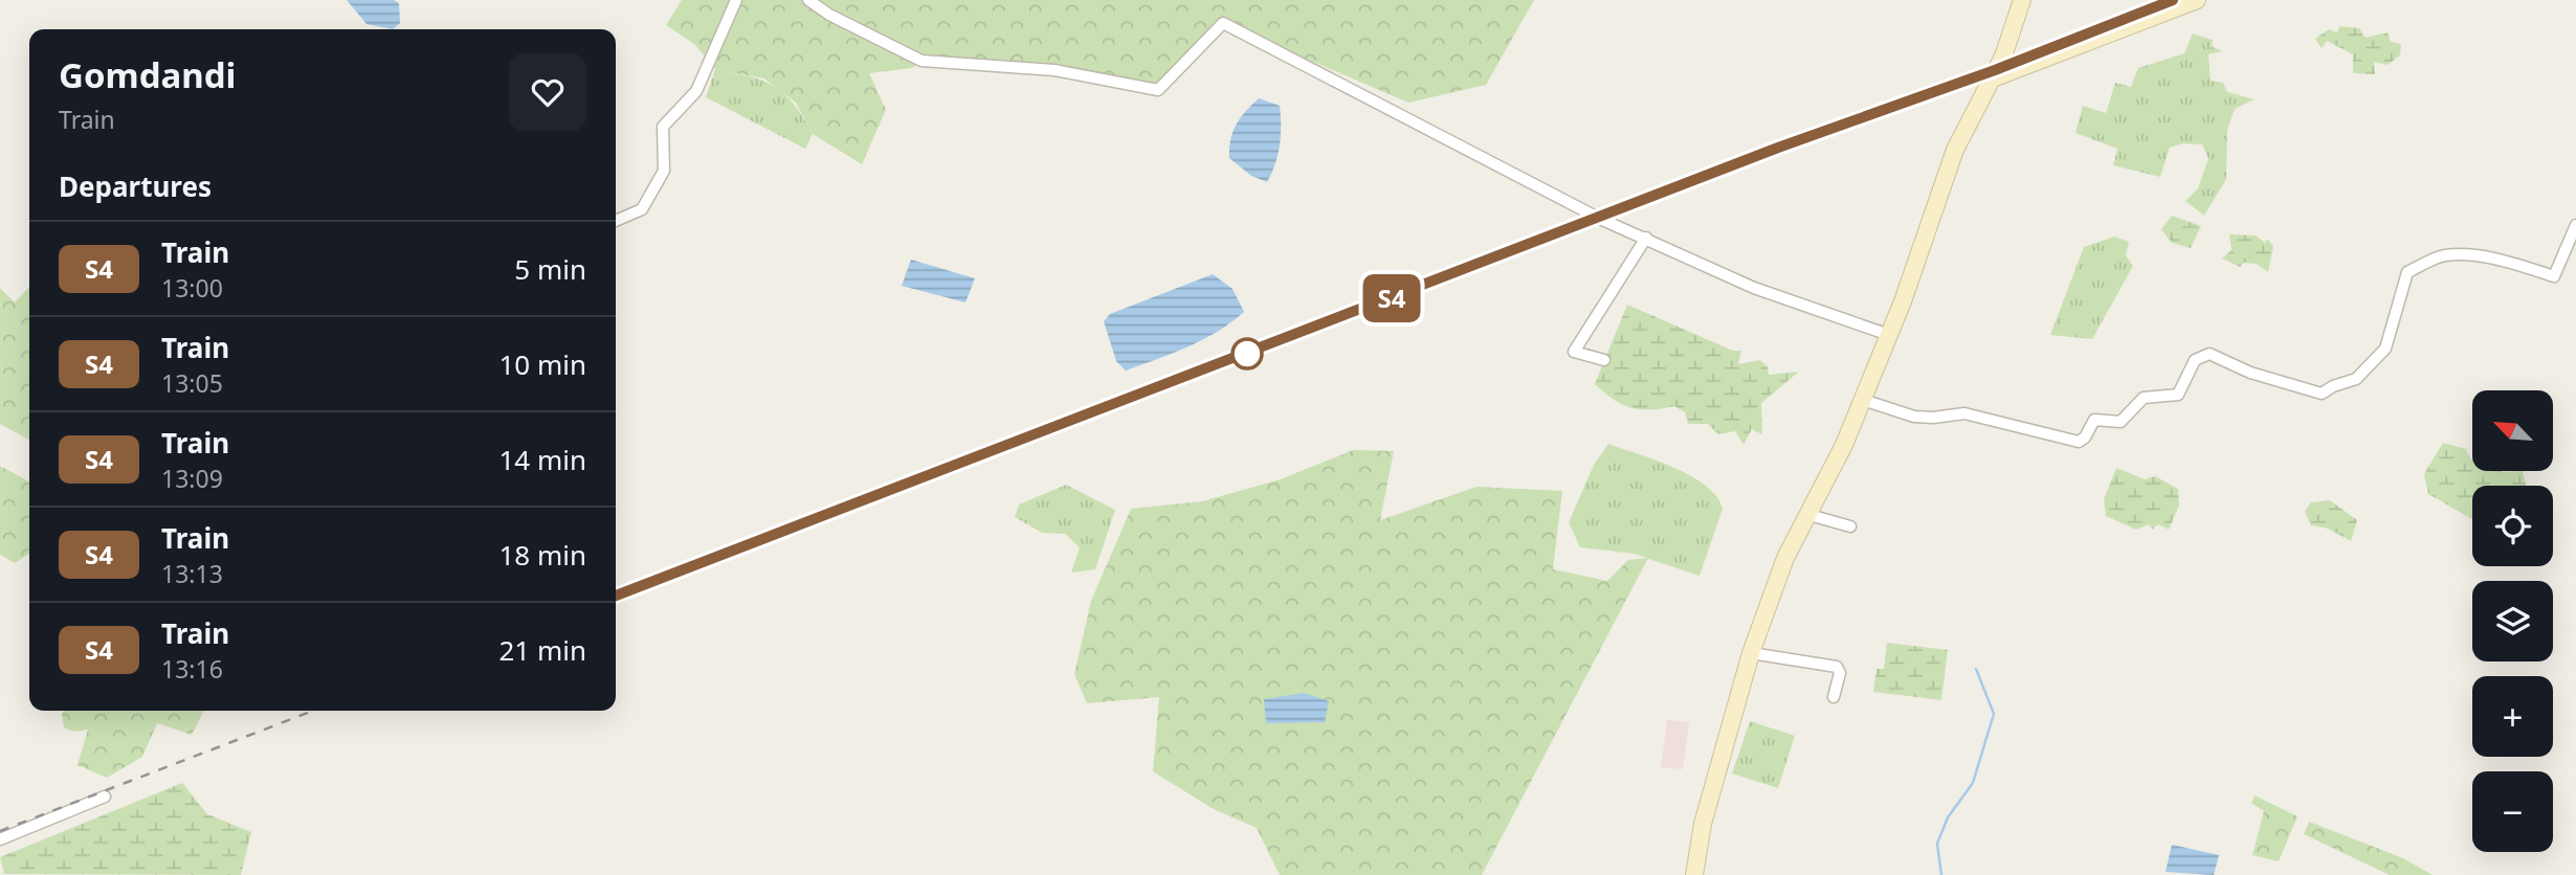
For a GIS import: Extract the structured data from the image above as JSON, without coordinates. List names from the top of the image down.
{
  "north": "top left",
  "page": {
    "on_map": "S4",
    "heading": [
      ["Gomdandi", "Train"],
      "Departures"
    ],
    "list": [
      {
        "mark": "S4",
        "name": "Train",
        "note": "13:00",
        "value": "5 min"
      },
      {
        "mark": "S4",
        "name": "Train",
        "note": "13:05",
        "value": "10 min"
      },
      {
        "mark": "S4",
        "name": "Train",
        "note": "13:09",
        "value": "14 min"
      },
      {
        "mark": "S4",
        "name": "Train",
        "note": "13:13",
        "value": "18 min"
      },
      {
        "mark": "S4",
        "name": "Train",
        "note": "13:16",
        "value": "21 min"
      }
    ],
    "map_buttons": ["+", "−"]
  }
}
